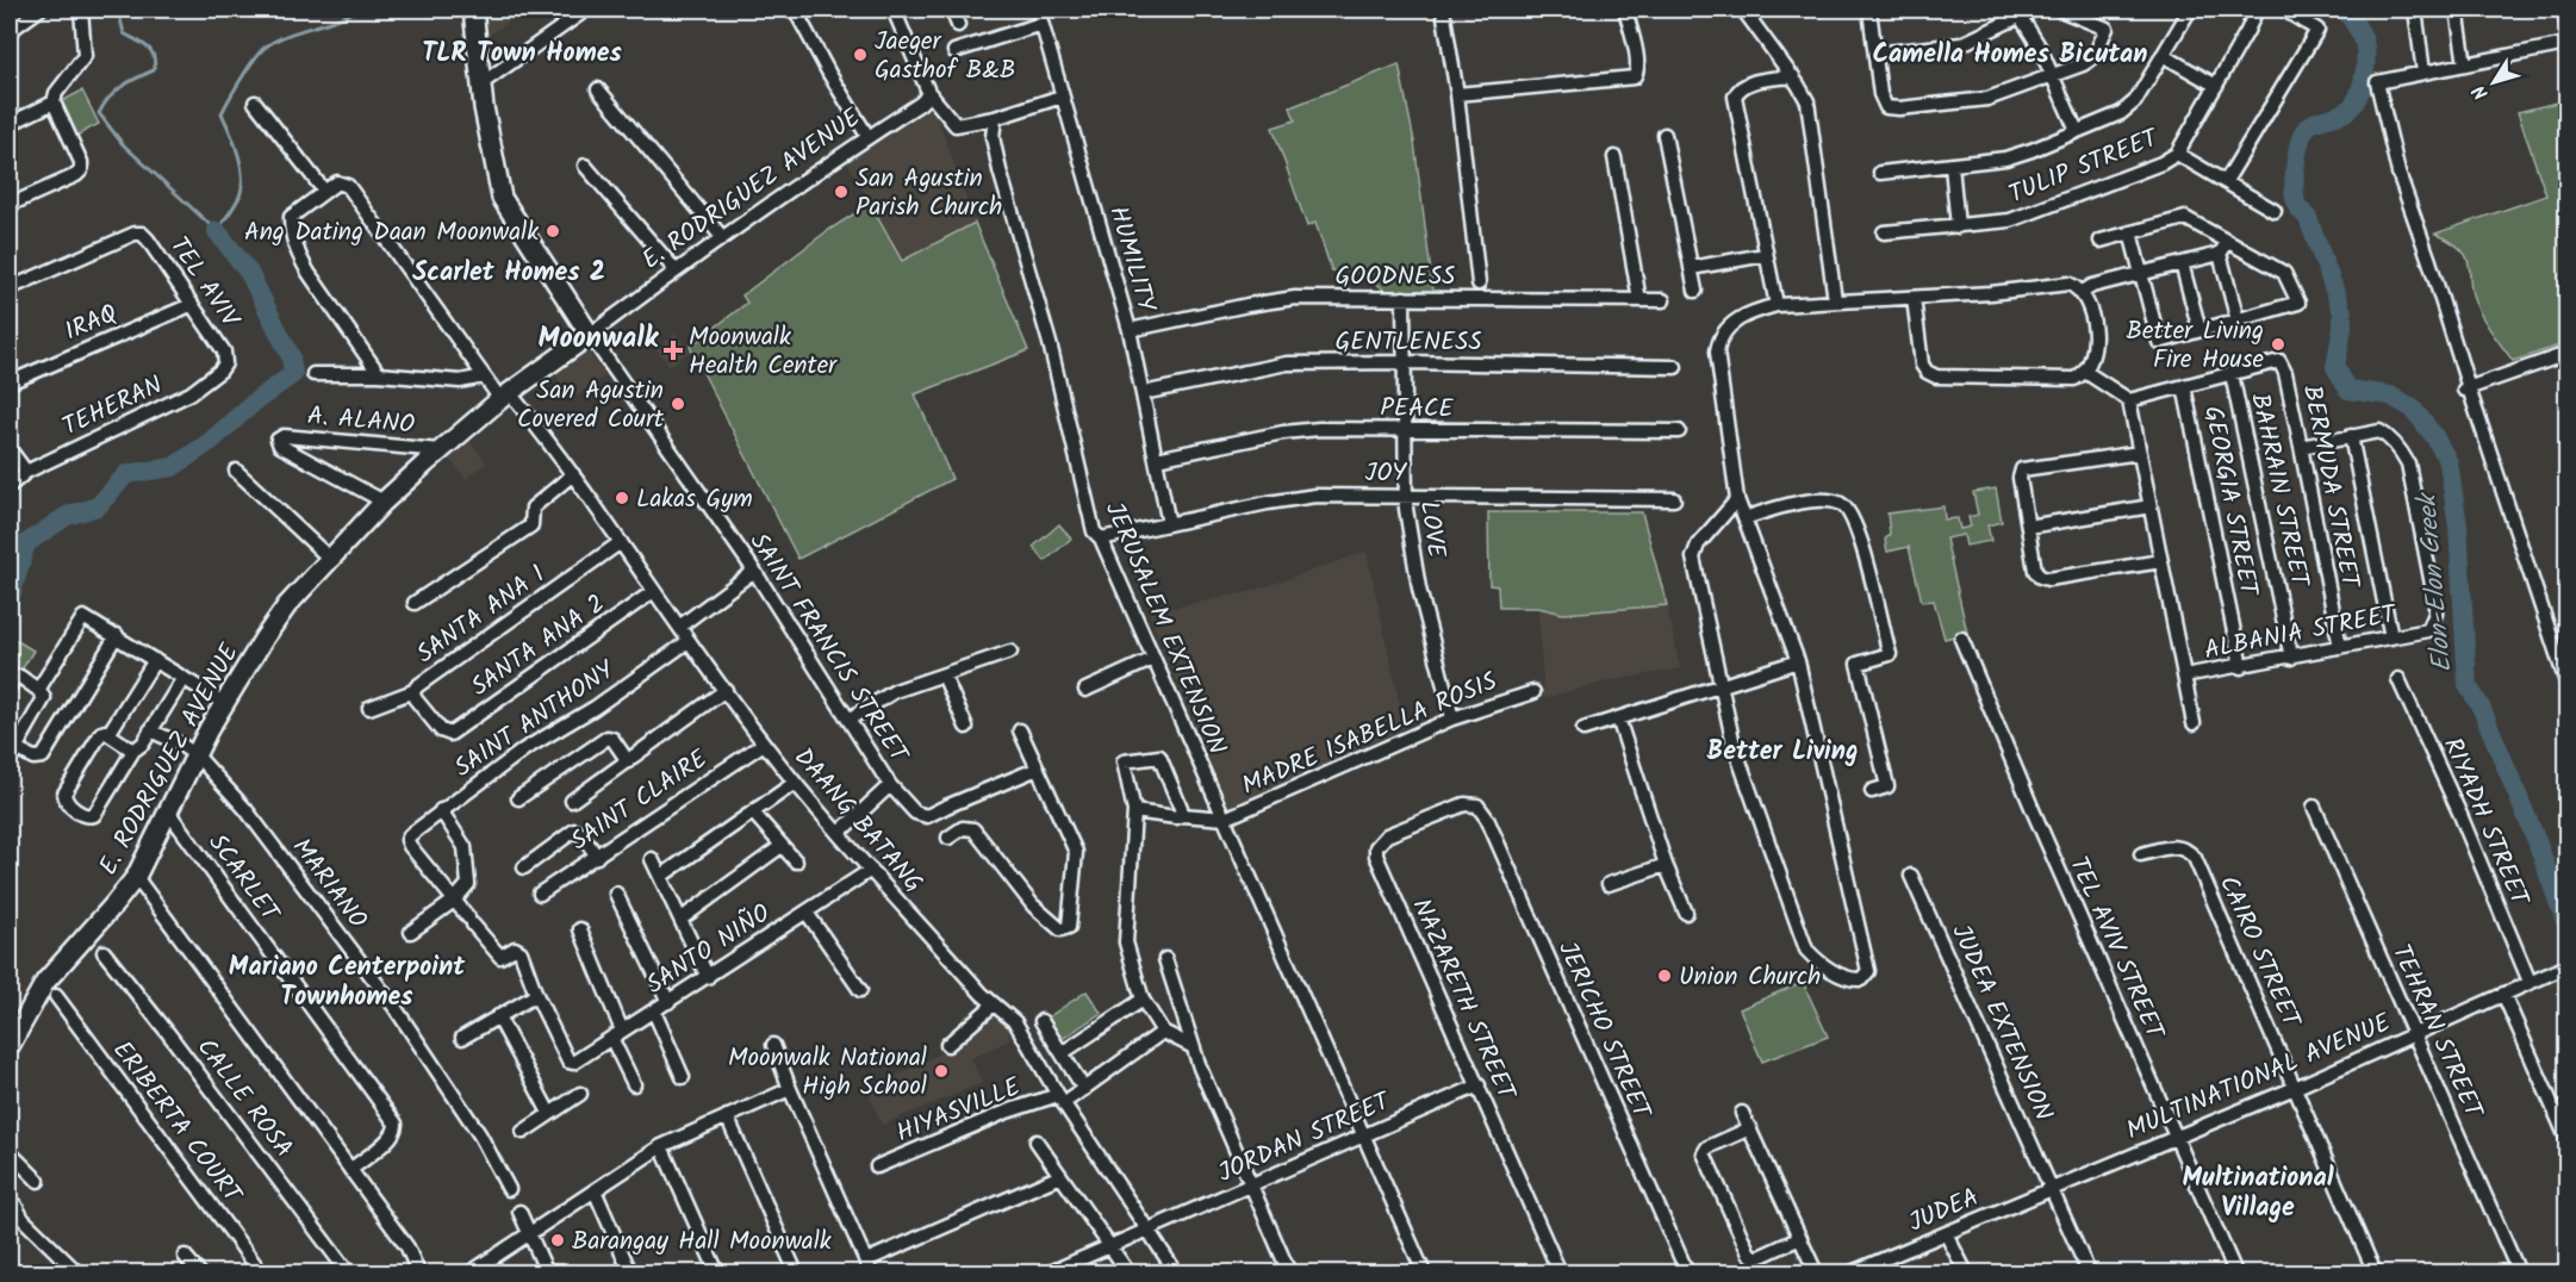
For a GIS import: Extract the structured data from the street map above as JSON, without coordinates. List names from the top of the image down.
{
  "streets": {
    "main road": ["E. RODRIGUEZ AVENUE"],
    "street": [
      "TULIP STREET",
      "HUMILITY",
      "GOODNESS",
      "TEL AVIV",
      "IRAQ",
      "GENTLENESS",
      "TEHERAN",
      "PEACE",
      "A. ALANO",
      "JOY",
      "BERMUDA STREET",
      "BAHRAIN STREET",
      "GEORGIA STREET",
      "LOVE",
      "SANTA ANA 1",
      "JERUSALEM EXTENSION",
      "ALBANIA STREET",
      "SANTA ANA 2",
      "SAINT FRANCIS STREET",
      "SAINT ANTHONY",
      "MADRE ISABELLA ROSIS",
      "SAINT CLAIRE",
      "DAANG BATANG",
      "RIYADH STREET",
      "SCARLET",
      "MARIANO",
      "TEL AVIV STREET",
      "SANTO NIÑO",
      "CAIRO STREET",
      "NAZARETH STREET",
      "JUDEA EXTENSION",
      "JERICHO STREET",
      "TEHRAN STREET",
      "MULTINATIONAL AVENUE",
      "CALLE ROSA",
      "HIYASVILLE",
      "ERIBERTA COURT",
      "JORDAN STREET",
      "JUDEA"
    ]
  },
  "crossings": [
    ["E. RODRIGUEZ AVENUE", "A. ALANO"],
    ["E. RODRIGUEZ AVENUE", "SAINT FRANCIS STREET"],
    ["E. RODRIGUEZ AVENUE", "DAANG BATANG"],
    ["E. RODRIGUEZ AVENUE", "SCARLET"],
    ["E. RODRIGUEZ AVENUE", "MARIANO"],
    ["HUMILITY", "GOODNESS"],
    ["HUMILITY", "GENTLENESS"],
    ["HUMILITY", "PEACE"],
    ["HUMILITY", "JOY"],
    ["GOODNESS", "LOVE"],
    ["TEL AVIV", "IRAQ"],
    ["TEL AVIV", "TEHERAN"],
    ["GENTLENESS", "LOVE"],
    ["PEACE", "LOVE"],
    ["JOY", "LOVE"],
    ["JOY", "JERUSALEM EXTENSION"],
    ["BERMUDA STREET", "BAHRAIN STREET"],
    ["BERMUDA STREET", "GEORGIA STREET"],
    ["BERMUDA STREET", "ALBANIA STREET"],
    ["BAHRAIN STREET", "ALBANIA STREET"],
    ["GEORGIA STREET", "ALBANIA STREET"],
    ["LOVE", "MADRE ISABELLA ROSIS"],
    ["SANTA ANA 1", "SANTA ANA 2"],
    ["SANTA ANA 1", "DAANG BATANG"],
    ["JERUSALEM EXTENSION", "MADRE ISABELLA ROSIS"],
    ["JERUSALEM EXTENSION", "JORDAN STREET"],
    ["SANTA ANA 2", "DAANG BATANG"],
    ["SAINT FRANCIS STREET", "DAANG BATANG"],
    ["SAINT ANTHONY", "DAANG BATANG"],
    ["SAINT CLAIRE", "DAANG BATANG"],
    ["DAANG BATANG", "SANTO NIÑO"],
    ["DAANG BATANG", "HIYASVILLE"],
    ["DAANG BATANG", "JORDAN STREET"],
    ["RIYADH STREET", "MULTINATIONAL AVENUE"],
    ["TEL AVIV STREET", "MULTINATIONAL AVENUE"],
    ["CAIRO STREET", "MULTINATIONAL AVENUE"],
    ["NAZARETH STREET", "JERICHO STREET"],
    ["NAZARETH STREET", "JORDAN STREET"],
    ["JUDEA EXTENSION", "MULTINATIONAL AVENUE"],
    ["JUDEA EXTENSION", "JUDEA"],
    ["TEHRAN STREET", "MULTINATIONAL AVENUE"],
    ["MULTINATIONAL AVENUE", "JUDEA"]
  ],
  "districts": [
    "TLR Town Homes",
    "Camella Homes Bicutan",
    "Scarlet Homes 2",
    "Moonwalk",
    "Better Living",
    "Mariano Centerpoint Townhomes",
    "Multinational Village"
  ],
  "water": ["Elon-Elon Creek"],
  "places": {
    "other": [
      "Jaeger Gasthof B&B",
      "San Agustin Parish Church",
      "Ang Dating Daan Moonwalk",
      "Better Living Fire House",
      "San Agustin Covered Court",
      "Lakas Gym",
      "Union Church",
      "Moonwalk National High School",
      "Barangay Hall Moonwalk"
    ],
    "health": ["Moonwalk Health Center"]
  },
  "north": "bottom left"
}
